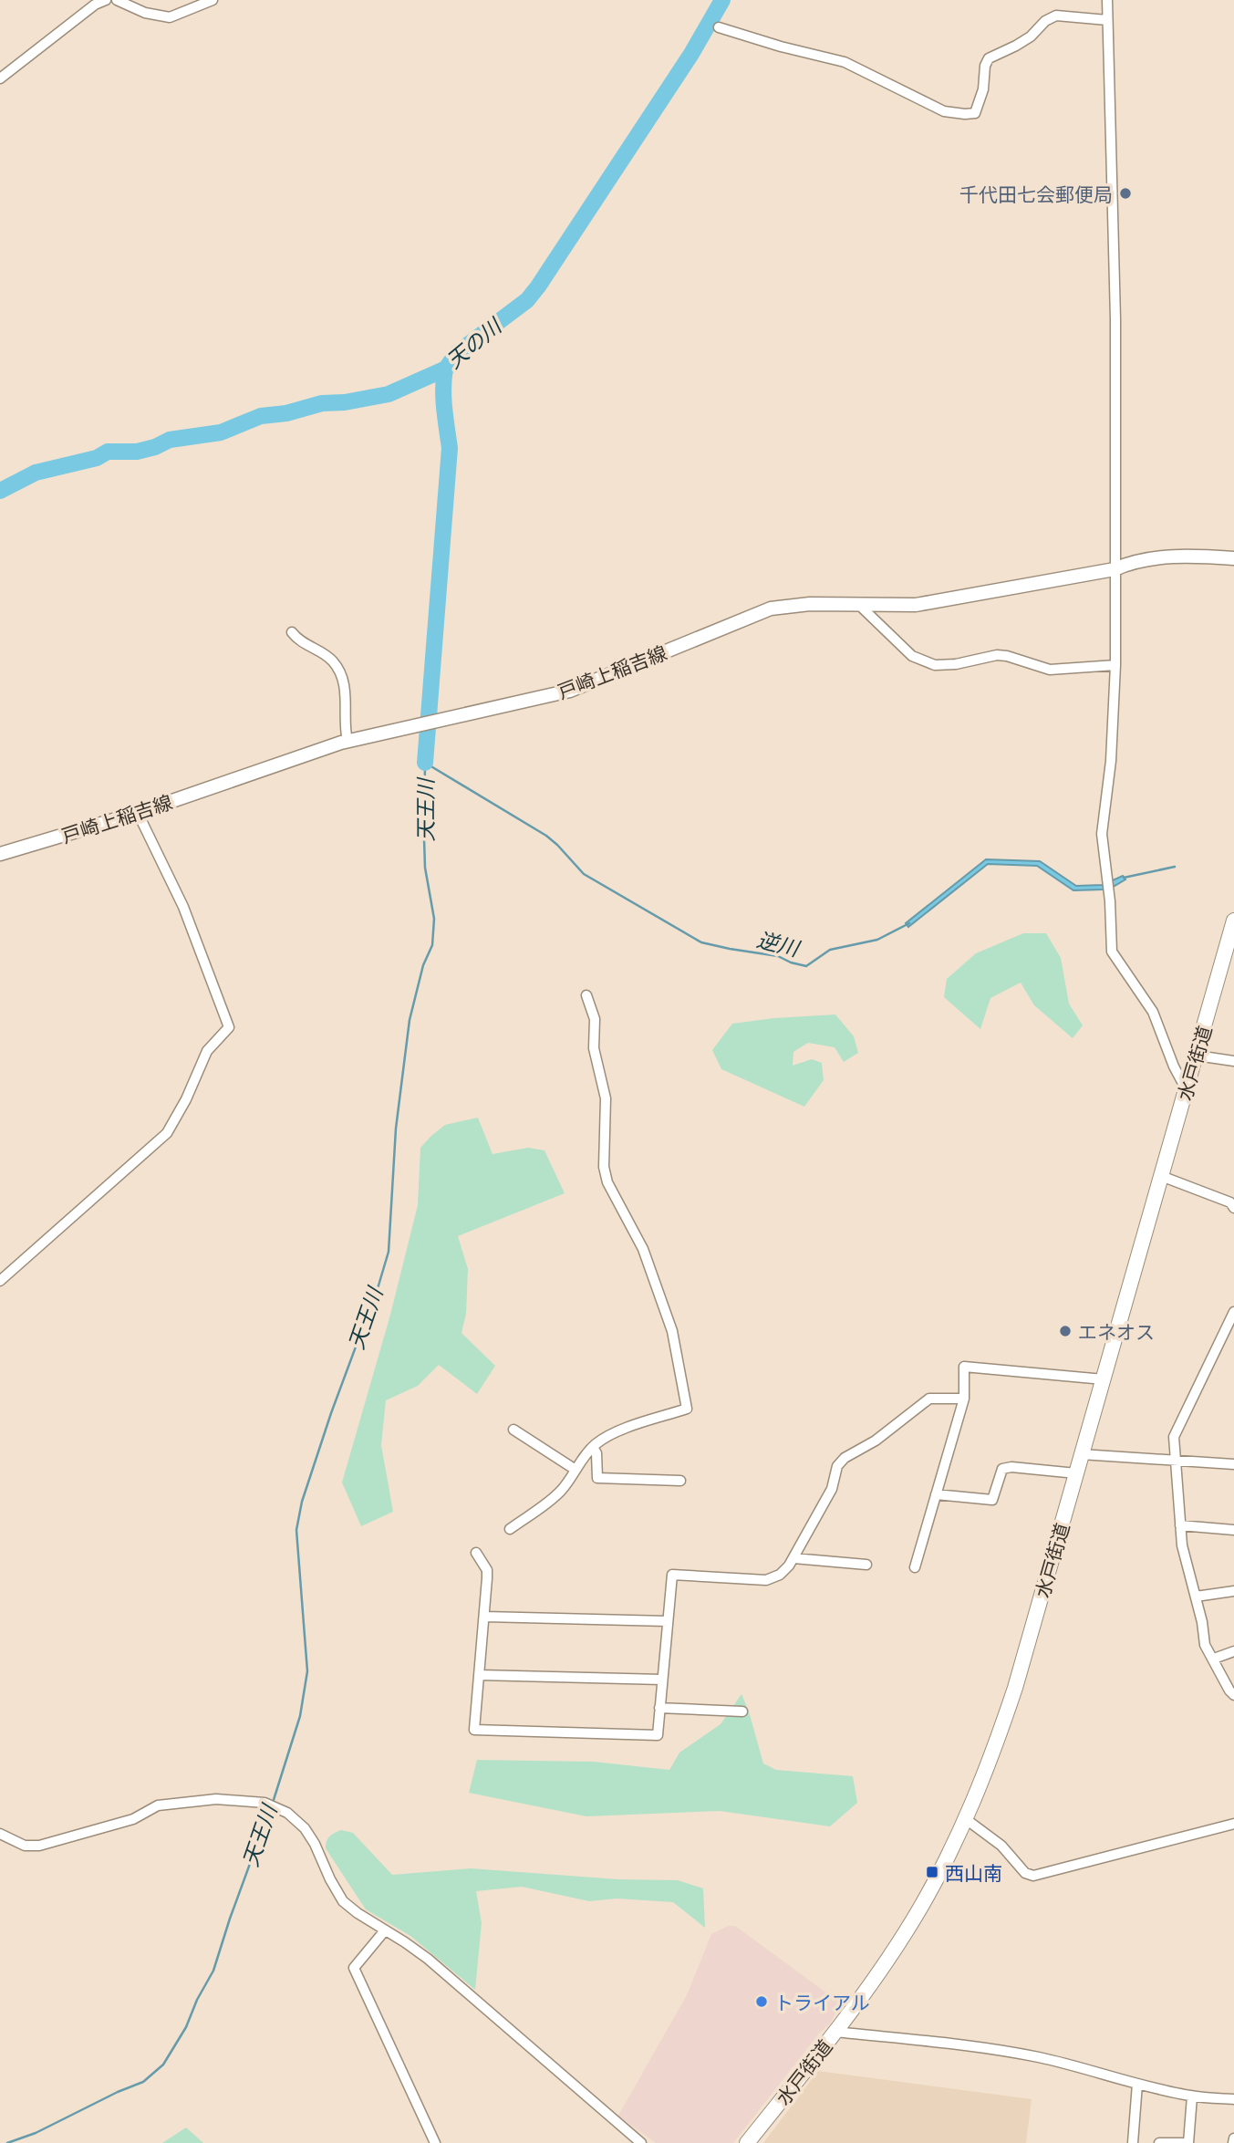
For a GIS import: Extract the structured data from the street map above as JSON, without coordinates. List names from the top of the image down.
{
  "streets": {
    "highway": ["水戸街道"],
    "main road": ["戸崎上稲吉線"]
  },
  "water": ["天の川", "天王川", "逆川"],
  "places": {
    "other": ["千代田七会郵便局", "エネオス", "トライアル"],
    "transit": ["西山南"]
  }
}
